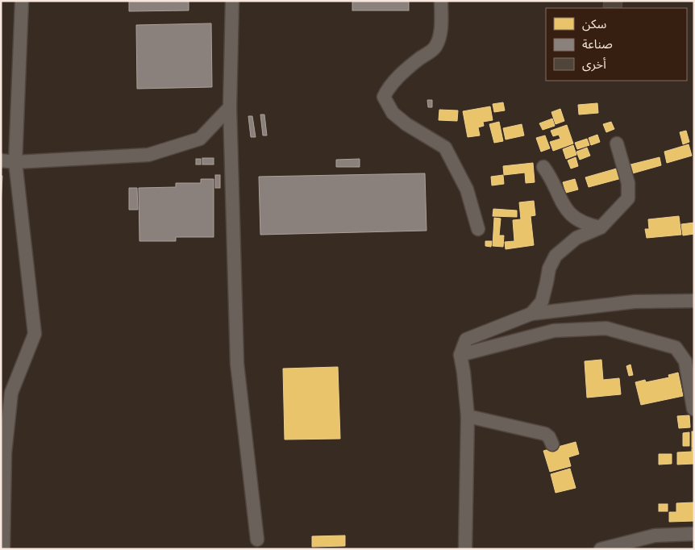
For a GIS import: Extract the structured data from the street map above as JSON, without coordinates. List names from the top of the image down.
{
  "legend": ["سكن", "صناعة", "أخرى"]
}
